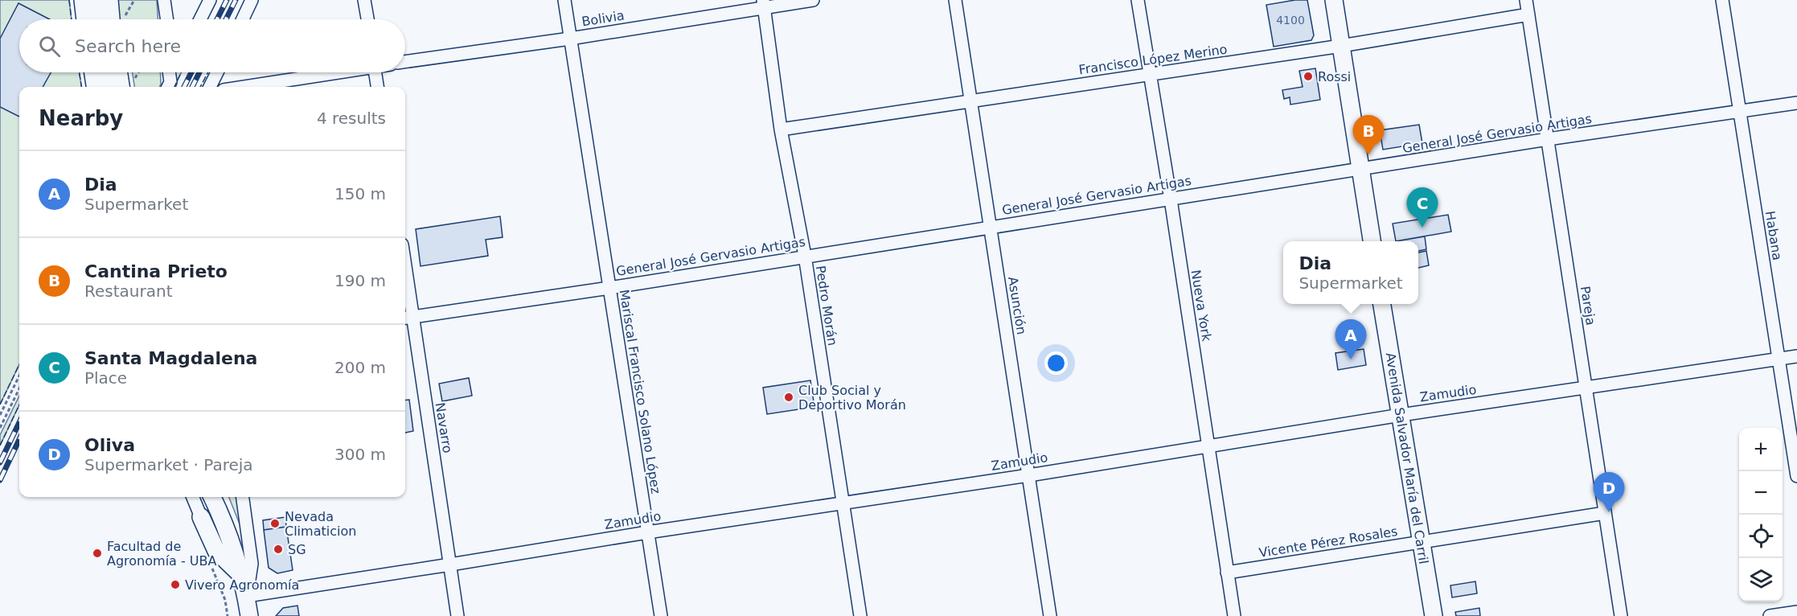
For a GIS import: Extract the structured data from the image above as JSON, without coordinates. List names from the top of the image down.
{
  "streets": {
    "main road": ["Avenida Salvador María del Carril"],
    "street": [
      "Bolivia",
      "Francisco López Merino",
      "General José Gervasio Artigas",
      "Habana",
      "Pedro Morán",
      "Asunción",
      "Nueva York",
      "Pareja",
      "Mariscal Francisco Solano López",
      "Zamudio",
      "Navarro",
      "Vicente Pérez Rosales"
    ]
  },
  "crossings": [
    ["Bolivia", "Pedro Morán"],
    ["Bolivia", "Mariscal Francisco Solano López"],
    ["Francisco López Merino", "Pedro Morán"],
    ["Francisco López Merino", "Asunción"],
    ["Francisco López Merino", "Nueva York"],
    ["Francisco López Merino", "Pareja"],
    ["General José Gervasio Artigas", "Habana"],
    ["General José Gervasio Artigas", "Pedro Morán"],
    ["General José Gervasio Artigas", "Asunción"],
    ["General José Gervasio Artigas", "Nueva York"],
    ["General José Gervasio Artigas", "Pareja"],
    ["General José Gervasio Artigas", "Mariscal Francisco Solano López"],
    ["General José Gervasio Artigas", "Navarro"],
    ["Habana", "Zamudio"],
    ["Pedro Morán", "Zamudio"],
    ["Asunción", "Zamudio"],
    ["Nueva York", "Zamudio"],
    ["Nueva York", "Vicente Pérez Rosales"],
    ["Pareja", "Zamudio"],
    ["Pareja", "Vicente Pérez Rosales"],
    ["Mariscal Francisco Solano López", "Zamudio"],
    ["Zamudio", "Navarro"],
    ["Zamudio", "Avenida Salvador María del Carril"],
    ["Avenida Salvador María del Carril", "Vicente Pérez Rosales"]
  ],
  "places": [
    "Rossi",
    "Club Social y Deportivo Morán",
    "Nevada Climaticion",
    "SG",
    "Facultad de Agronomía - UBA",
    "Vivero Agronomía"
  ],
  "house_numbers": ["4100"],
  "page": {
    "search": "Search here",
    "heading": ["Nearby", "4 results"],
    "pins": [
      "B",
      "C",
      "A",
      "D"
    ],
    "list": [
      {
        "mark": "A",
        "name": "Dia",
        "note": "Supermarket",
        "value": "150 m"
      },
      {
        "mark": "B",
        "name": "Cantina Prieto",
        "note": "Restaurant",
        "value": "190 m"
      },
      {
        "mark": "C",
        "name": "Santa Magdalena",
        "note": "Place",
        "value": "200 m"
      },
      {
        "mark": "D",
        "name": "Oliva",
        "note": "Supermarket · Pareja",
        "value": "300 m"
      }
    ],
    "popup": ["Dia", "Supermarket"],
    "map_buttons": ["+", "−"]
  }
}
